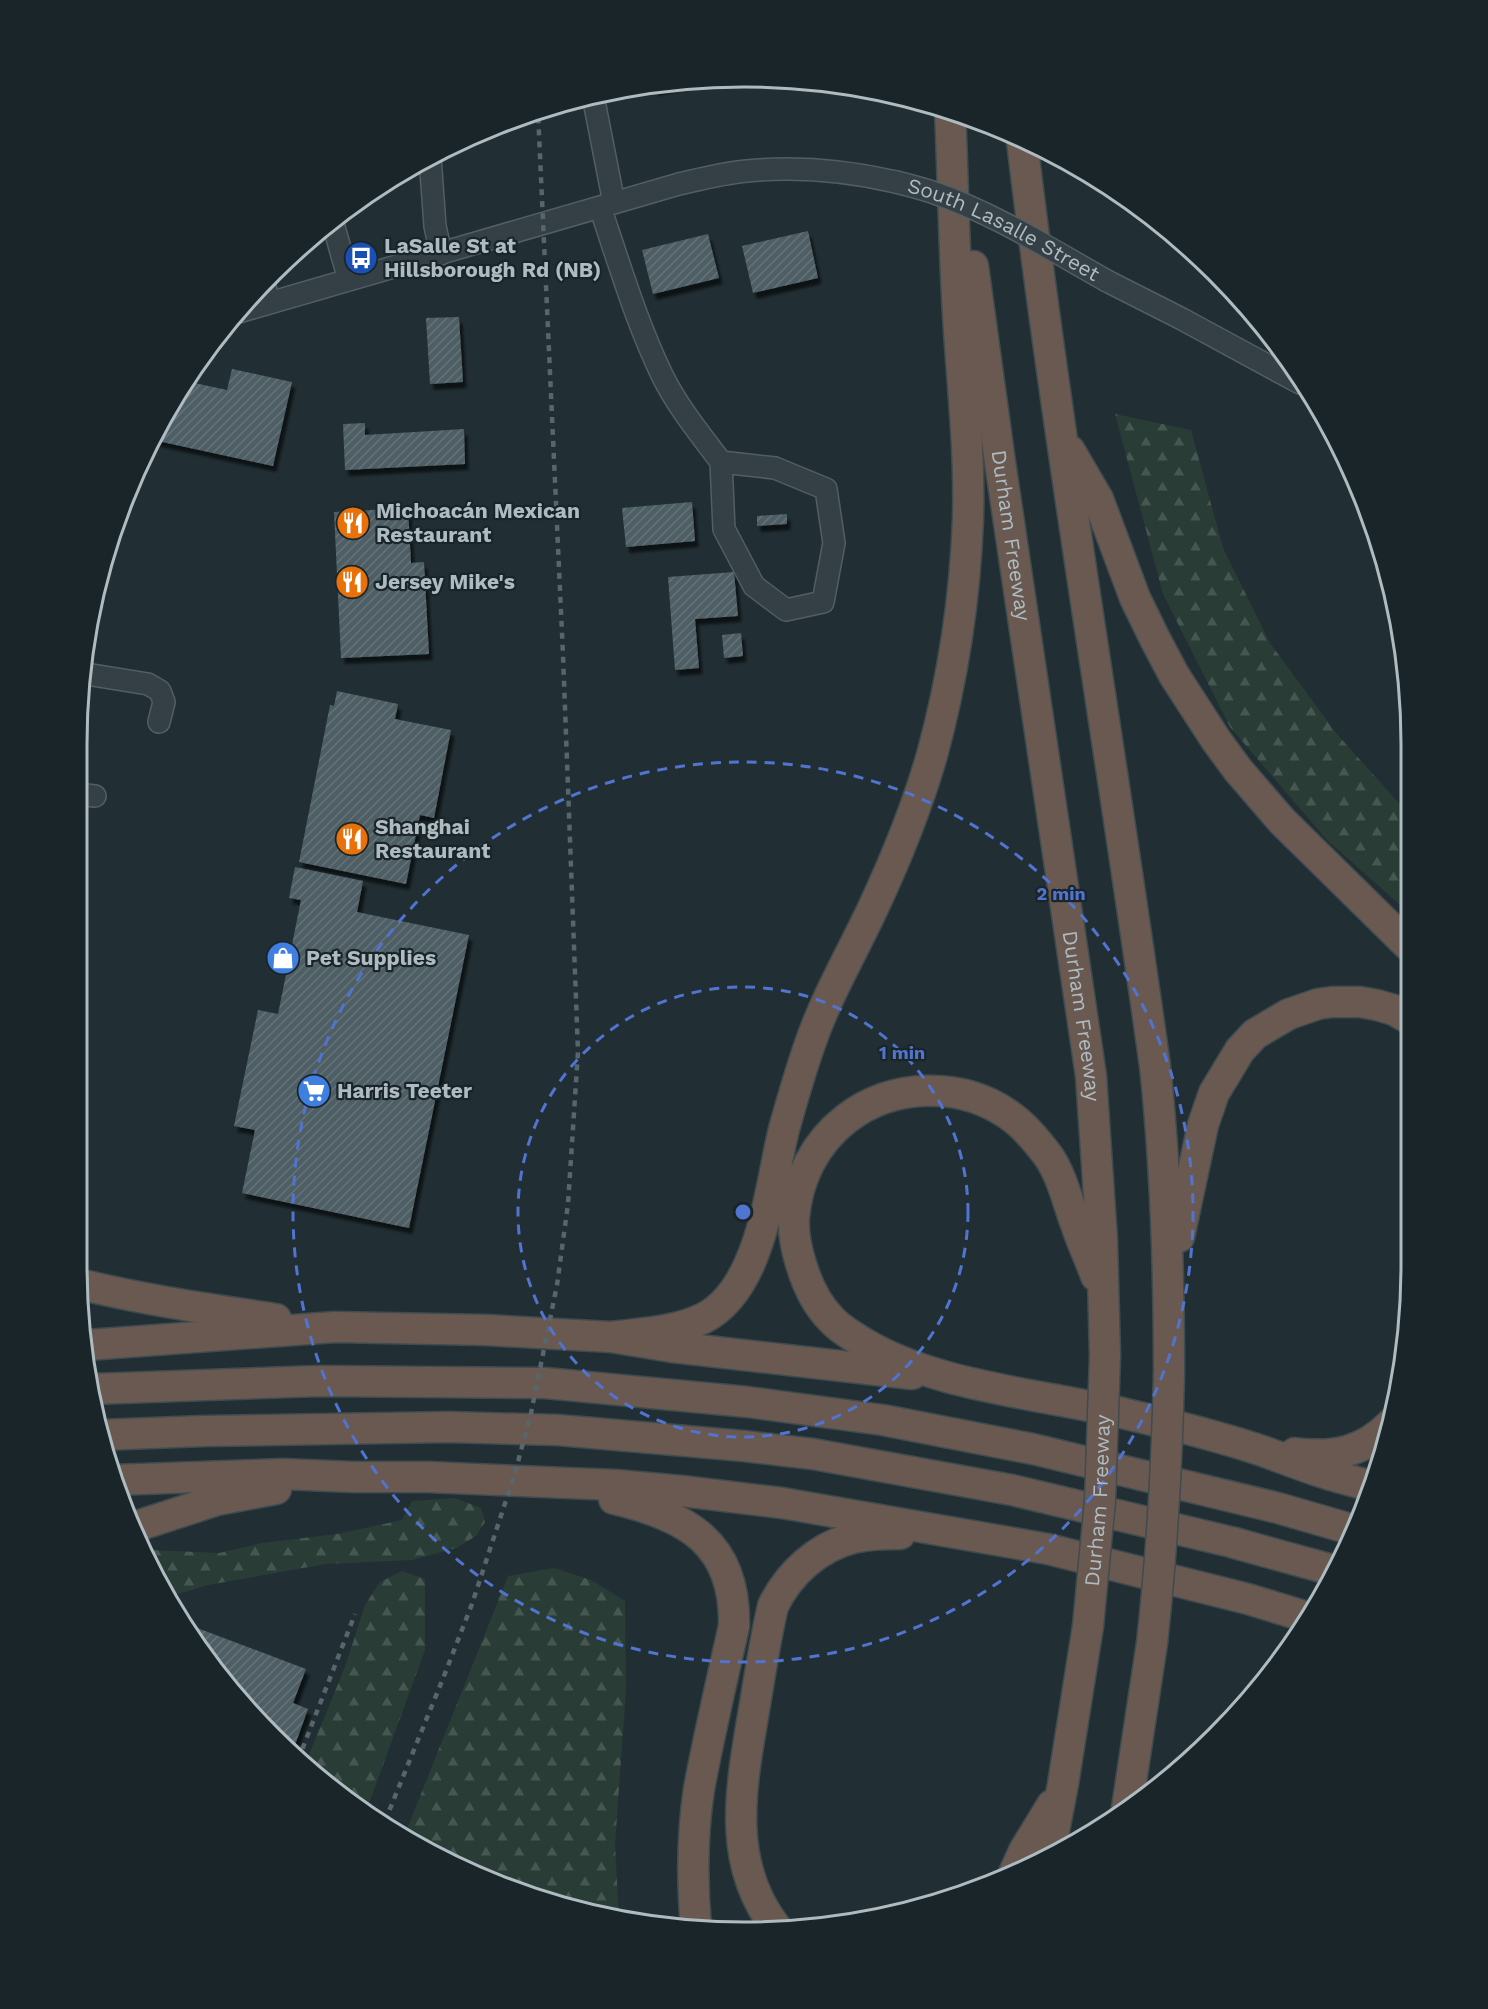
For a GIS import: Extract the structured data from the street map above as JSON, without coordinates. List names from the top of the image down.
{
  "streets": {
    "highway": ["Durham Freeway"],
    "street": ["South Lasalle Street"]
  },
  "places": {
    "bus stop": ["LaSalle St at Hillsborough Rd (NB)"],
    "restaurant": ["Michoacán Mexican Restaurant", "Jersey Mike's", "Shanghai Restaurant"],
    "shop": ["Pet Supplies"],
    "supermarket": ["Harris Teeter"]
  },
  "rings": ["2 min", "1 min"]
}
